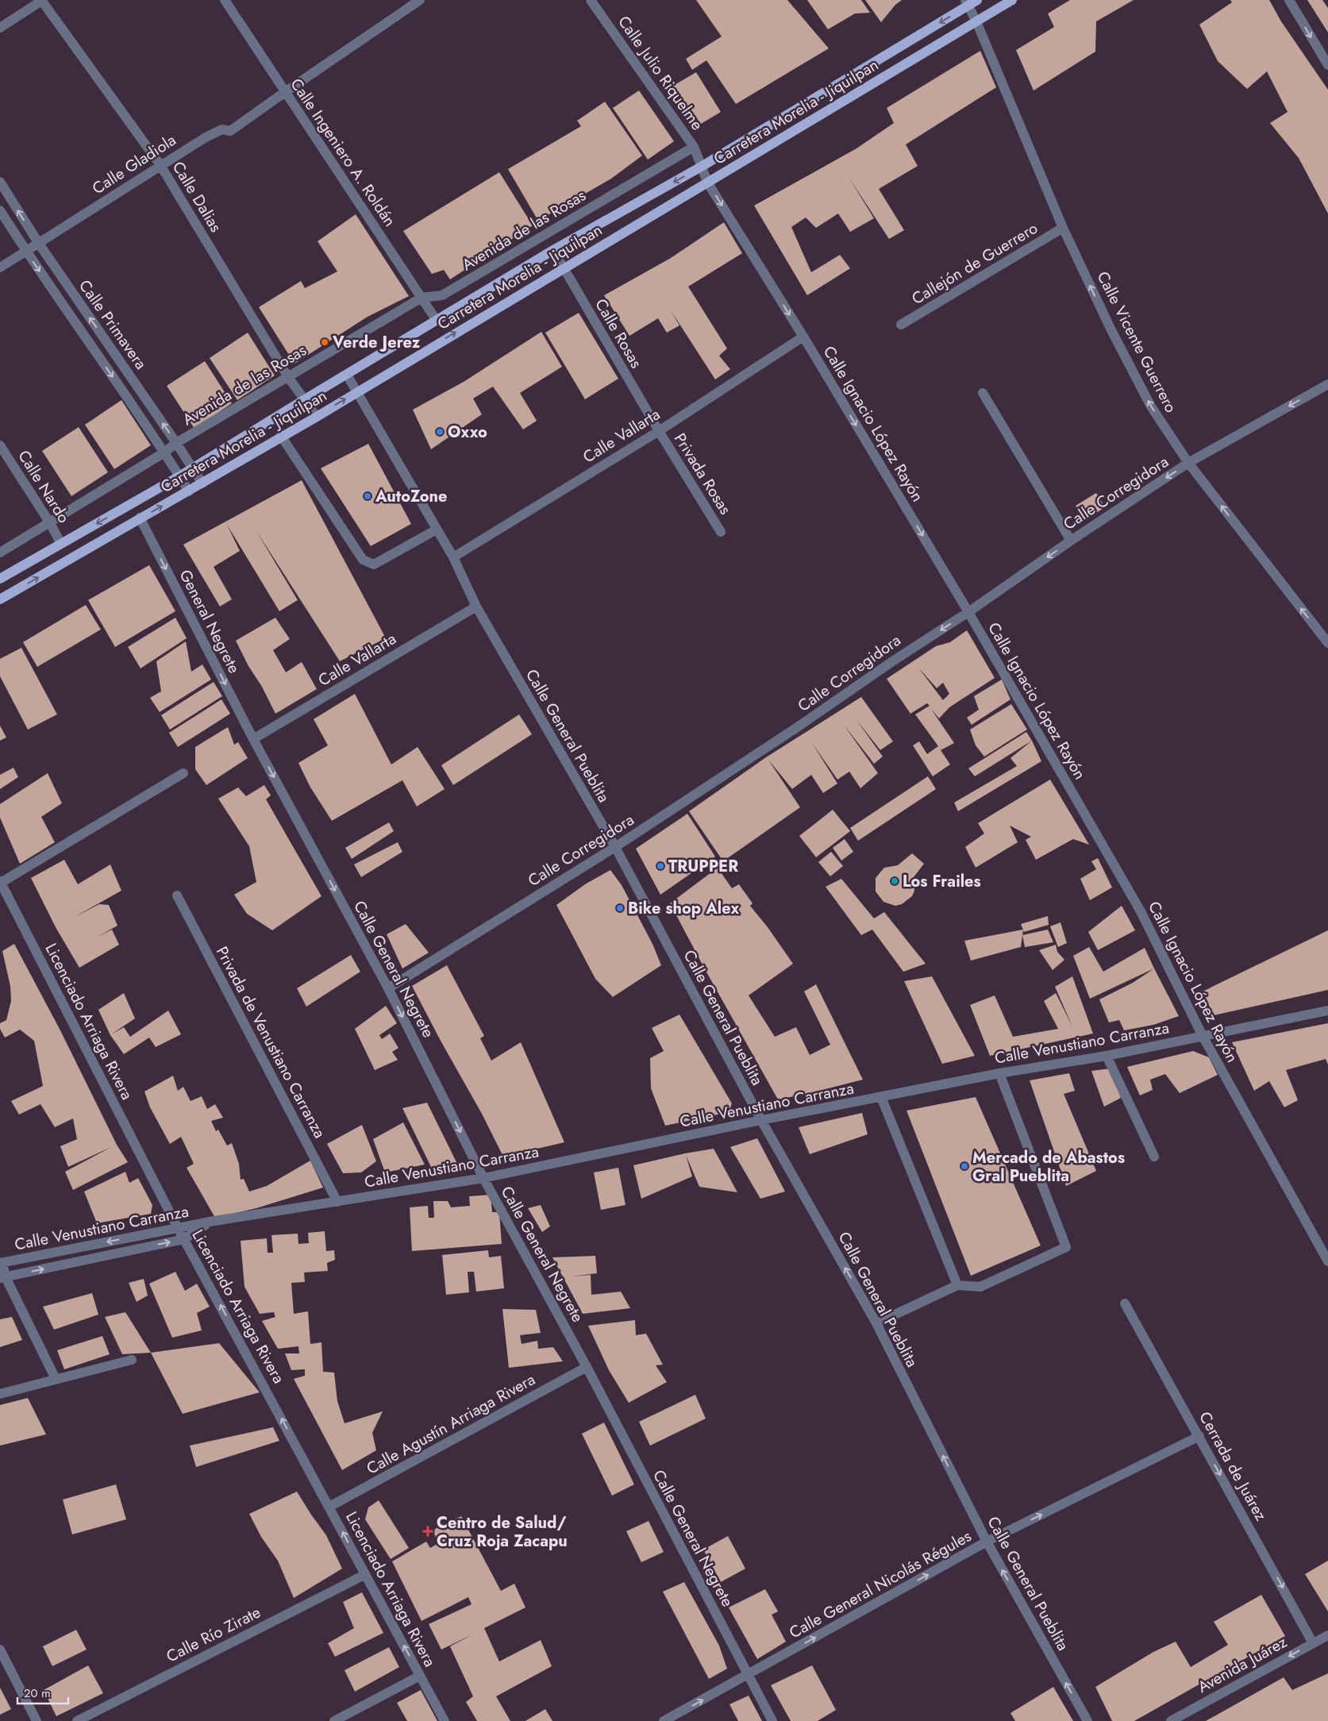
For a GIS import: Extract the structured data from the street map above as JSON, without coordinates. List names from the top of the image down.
{
  "streets": {
    "main road": ["Carretera Morelia - Jiquilpan"],
    "street": [
      "Calle Julio Riquelme",
      "Calle Ingeniero A. Roldán",
      "Calle Gladiola",
      "Calle Dalias",
      "Avenida de las Rosas",
      "Callejón de Guerrero",
      "Calle Primavera",
      "Calle Rosas",
      "Calle Vicente Guerrero",
      "Calle Ignacio López Rayón",
      "Calle Vallarta",
      "Privada Rosas",
      "Calle Nardo",
      "Calle Corregidora",
      "General Negrete",
      "Calle General Pueblita",
      "Calle General Negrete",
      "Licenciado Arriaga Rivera",
      "Privada de Venustiano Carranza",
      "Calle Venustiano Carranza",
      "Calle Agustín Arriaga Rivera",
      "Cerrada de Juárez",
      "Calle General Nicolás Régules",
      "Calle Río Zirate",
      "Avenida Juárez"
    ]
  },
  "crossings": [
    ["Calle Julio Riquelme", "Carretera Morelia - Jiquilpan"],
    ["Calle Julio Riquelme", "Avenida de las Rosas"],
    ["Calle Julio Riquelme", "Calle Ignacio López Rayón"],
    ["Carretera Morelia - Jiquilpan", "Calle Ingeniero A. Roldán"],
    ["Carretera Morelia - Jiquilpan", "Calle Dalias"],
    ["Carretera Morelia - Jiquilpan", "Calle Primavera"],
    ["Carretera Morelia - Jiquilpan", "Calle Rosas"],
    ["Carretera Morelia - Jiquilpan", "Calle Vicente Guerrero"],
    ["Carretera Morelia - Jiquilpan", "Calle Ignacio López Rayón"],
    ["Carretera Morelia - Jiquilpan", "Calle Nardo"],
    ["Carretera Morelia - Jiquilpan", "General Negrete"],
    ["Carretera Morelia - Jiquilpan", "Calle General Pueblita"],
    ["Calle Ingeniero A. Roldán", "Calle Gladiola"],
    ["Calle Ingeniero A. Roldán", "Avenida de las Rosas"],
    ["Calle Gladiola", "Calle Dalias"],
    ["Calle Gladiola", "Calle Primavera"],
    ["Calle Dalias", "Avenida de las Rosas"],
    ["Avenida de las Rosas", "Calle Primavera"],
    ["Avenida de las Rosas", "Calle Nardo"],
    ["Callejón de Guerrero", "Calle Vicente Guerrero"],
    ["Calle Rosas", "Calle Vallarta"],
    ["Calle Rosas", "Privada Rosas"],
    ["Calle Vicente Guerrero", "Calle Corregidora"],
    ["Calle Ignacio López Rayón", "Calle Vallarta"],
    ["Calle Ignacio López Rayón", "Calle Corregidora"],
    ["Calle Ignacio López Rayón", "Calle Venustiano Carranza"],
    ["Calle Vallarta", "Privada Rosas"],
    ["Calle Vallarta", "General Negrete"],
    ["Calle Vallarta", "Calle General Pueblita"],
    ["Calle Vallarta", "Calle General Negrete"],
    ["Calle Corregidora", "Calle General Pueblita"],
    ["Calle Corregidora", "Calle General Negrete"],
    ["General Negrete", "Calle General Negrete"],
    ["Calle General Pueblita", "Calle Venustiano Carranza"],
    ["Calle General Pueblita", "Calle General Nicolás Régules"],
    ["Calle General Negrete", "Calle Venustiano Carranza"],
    ["Calle General Negrete", "Calle Agustín Arriaga Rivera"],
    ["Calle General Negrete", "Calle General Nicolás Régules"],
    ["Licenciado Arriaga Rivera", "Calle Venustiano Carranza"],
    ["Licenciado Arriaga Rivera", "Calle Agustín Arriaga Rivera"],
    ["Licenciado Arriaga Rivera", "Calle Río Zirate"],
    ["Privada de Venustiano Carranza", "Calle Venustiano Carranza"],
    ["Cerrada de Juárez", "Calle General Nicolás Régules"],
    ["Cerrada de Juárez", "Avenida Juárez"]
  ],
  "one_way": [
    "Calle Vicente Guerrero",
    "Calle Ignacio López Rayón",
    "Calle Corregidora",
    "General Negrete",
    "Calle General Pueblita",
    "Calle General Negrete",
    "Licenciado Arriaga Rivera",
    "Cerrada de Juárez",
    "Calle General Nicolás Régules",
    "Avenida Juárez"
  ],
  "places": {
    "other": [
      "Verde Jerez",
      "Oxxo",
      "AutoZone",
      "TRUPPER",
      "Los Frailes",
      "Bike shop Alex",
      "Mercado de Abastos Gral Pueblita"
    ],
    "health": ["Centro de Salud/ Cruz Roja Zacapu"]
  },
  "scale_bar": "20 m"
}
